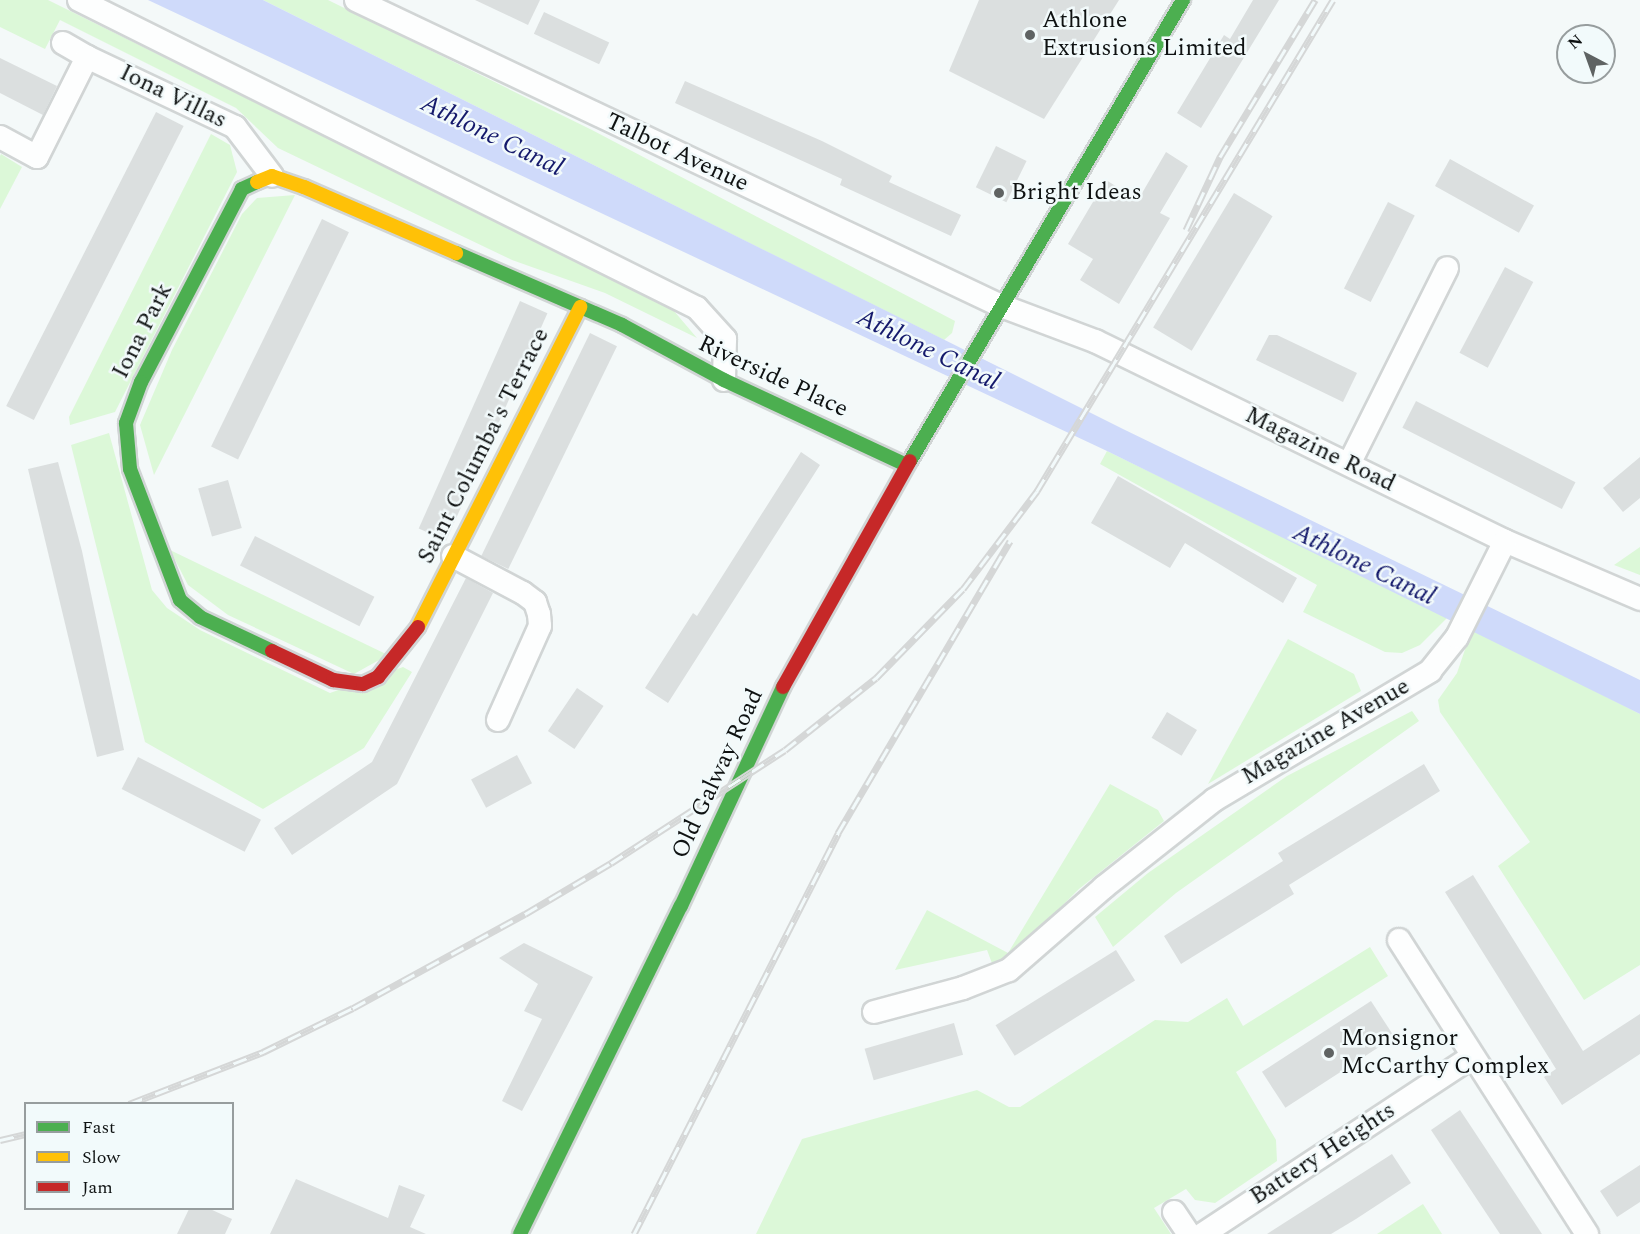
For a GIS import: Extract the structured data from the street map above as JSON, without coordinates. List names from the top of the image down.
{
  "streets": {
    "street": [
      "Iona Villas",
      "Talbot Avenue",
      "Iona Park",
      "Riverside Place",
      "Saint Columba's Terrace",
      "Magazine Road",
      "Magazine Avenue",
      "Old Galway Road",
      "Battery Heights"
    ]
  },
  "crossings": [
    ["Iona Villas", "Iona Park"],
    ["Talbot Avenue", "Magazine Road"],
    ["Talbot Avenue", "Old Galway Road"],
    ["Iona Park", "Saint Columba's Terrace"],
    ["Riverside Place", "Saint Columba's Terrace"],
    ["Riverside Place", "Old Galway Road"],
    ["Magazine Road", "Magazine Avenue"],
    ["Magazine Road", "Old Galway Road"]
  ],
  "water": ["Athlone Canal"],
  "places": ["Athlone Extrusions Limited", "Bright Ideas", "Monsignor McCarthy Complex"],
  "legend": ["Fast", "Slow", "Jam"],
  "north": "top left"
}
